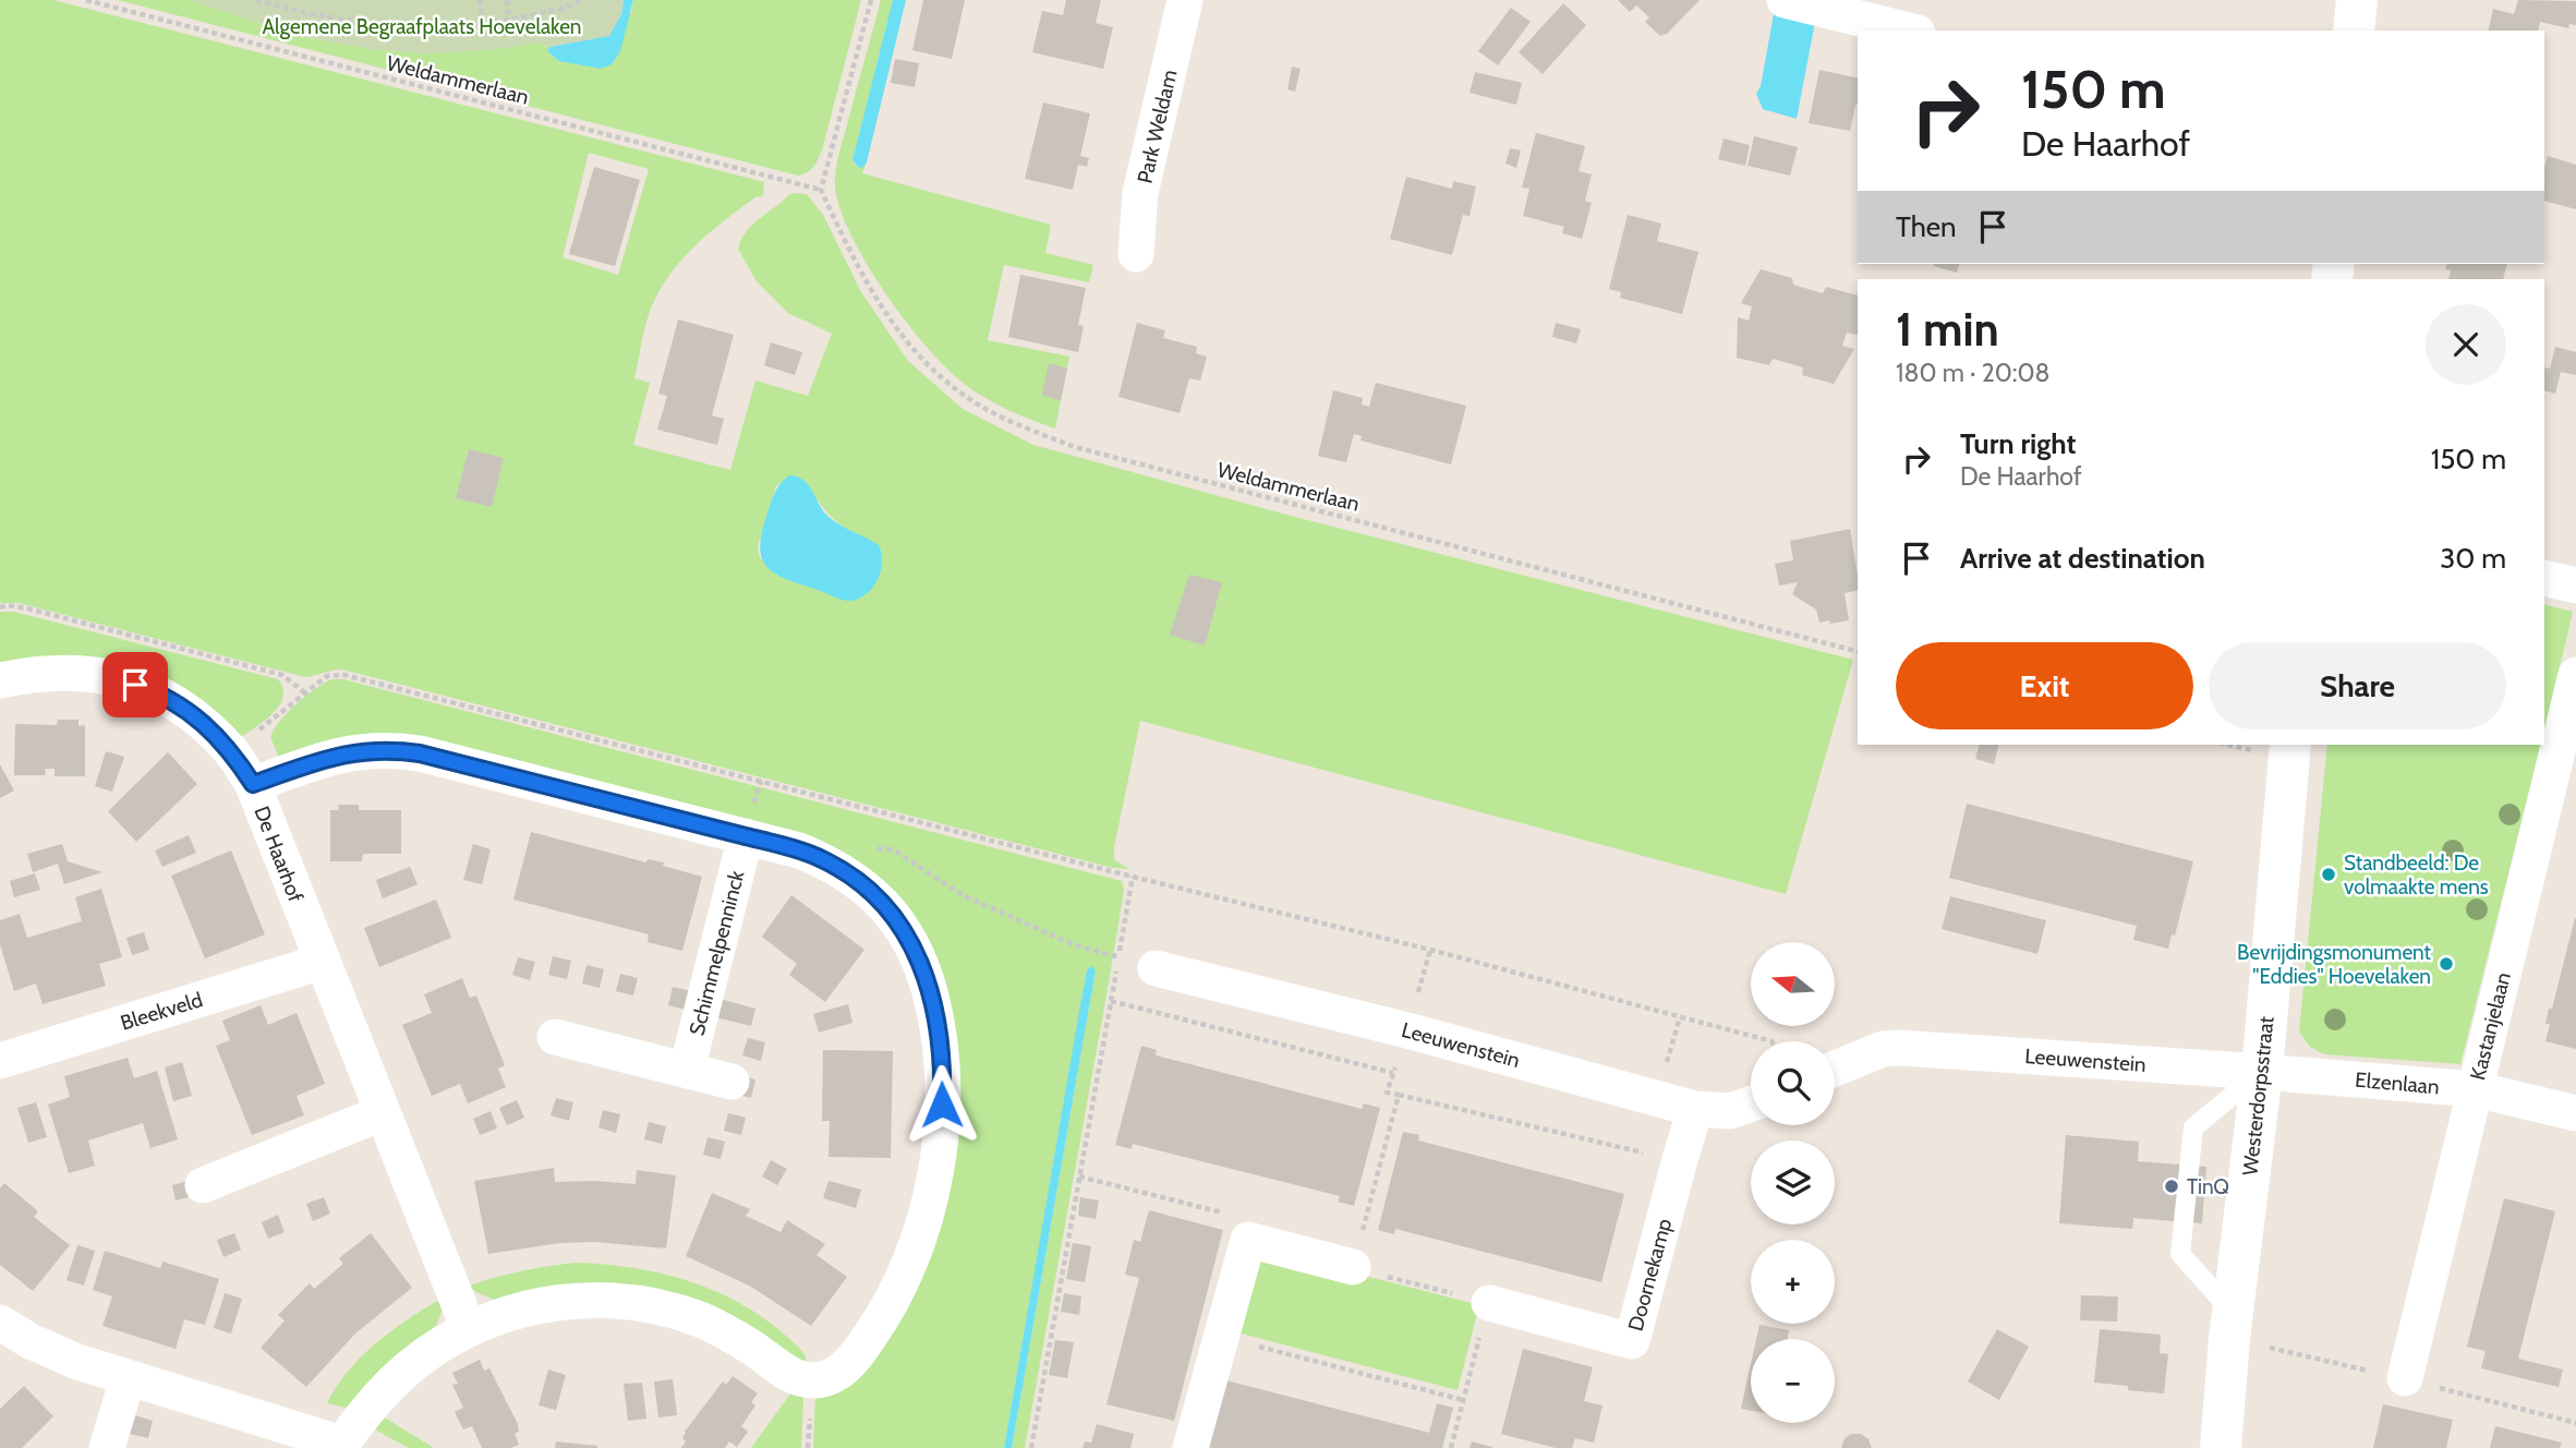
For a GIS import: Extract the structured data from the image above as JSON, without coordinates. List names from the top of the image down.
{
  "streets": {
    "street": [
      "Park Weldam",
      "De Haarhof",
      "Schimmelpenninck",
      "Bleekveld",
      "Kastanjelaan",
      "Leeuwenstein",
      "Elzenlaan",
      "Westerdorpsstraat",
      "Doornekamp"
    ],
    "path": ["Weldammerlaan"]
  },
  "crossings": [
    ["De Haarhof", "Bleekveld"],
    ["Kastanjelaan", "Elzenlaan"],
    ["Leeuwenstein", "Elzenlaan"],
    ["Leeuwenstein", "Westerdorpsstraat"],
    ["Leeuwenstein", "Doornekamp"],
    ["Elzenlaan", "Westerdorpsstraat"]
  ],
  "parks": ["Algemene Begraafplaats Hoevelaken"],
  "places": ["Standbeeld: De volmaakte mens", "Bevrijdingsmonument \"Eddies\" Hoevelaken", "TinQ"],
  "north": "left",
  "page": {
    "turn": ["150 m", "De Haarhof"],
    "then": "Then",
    "heading": ["1 min", "180 m · 20:08"],
    "list": [
      {
        "name": "Turn right",
        "note": "De Haarhof",
        "value": "150 m"
      },
      {
        "name": "Arrive at destination",
        "value": "30 m"
      }
    ],
    "buttons": ["Exit", "Share"],
    "map_buttons": ["+", "−"]
  }
}
